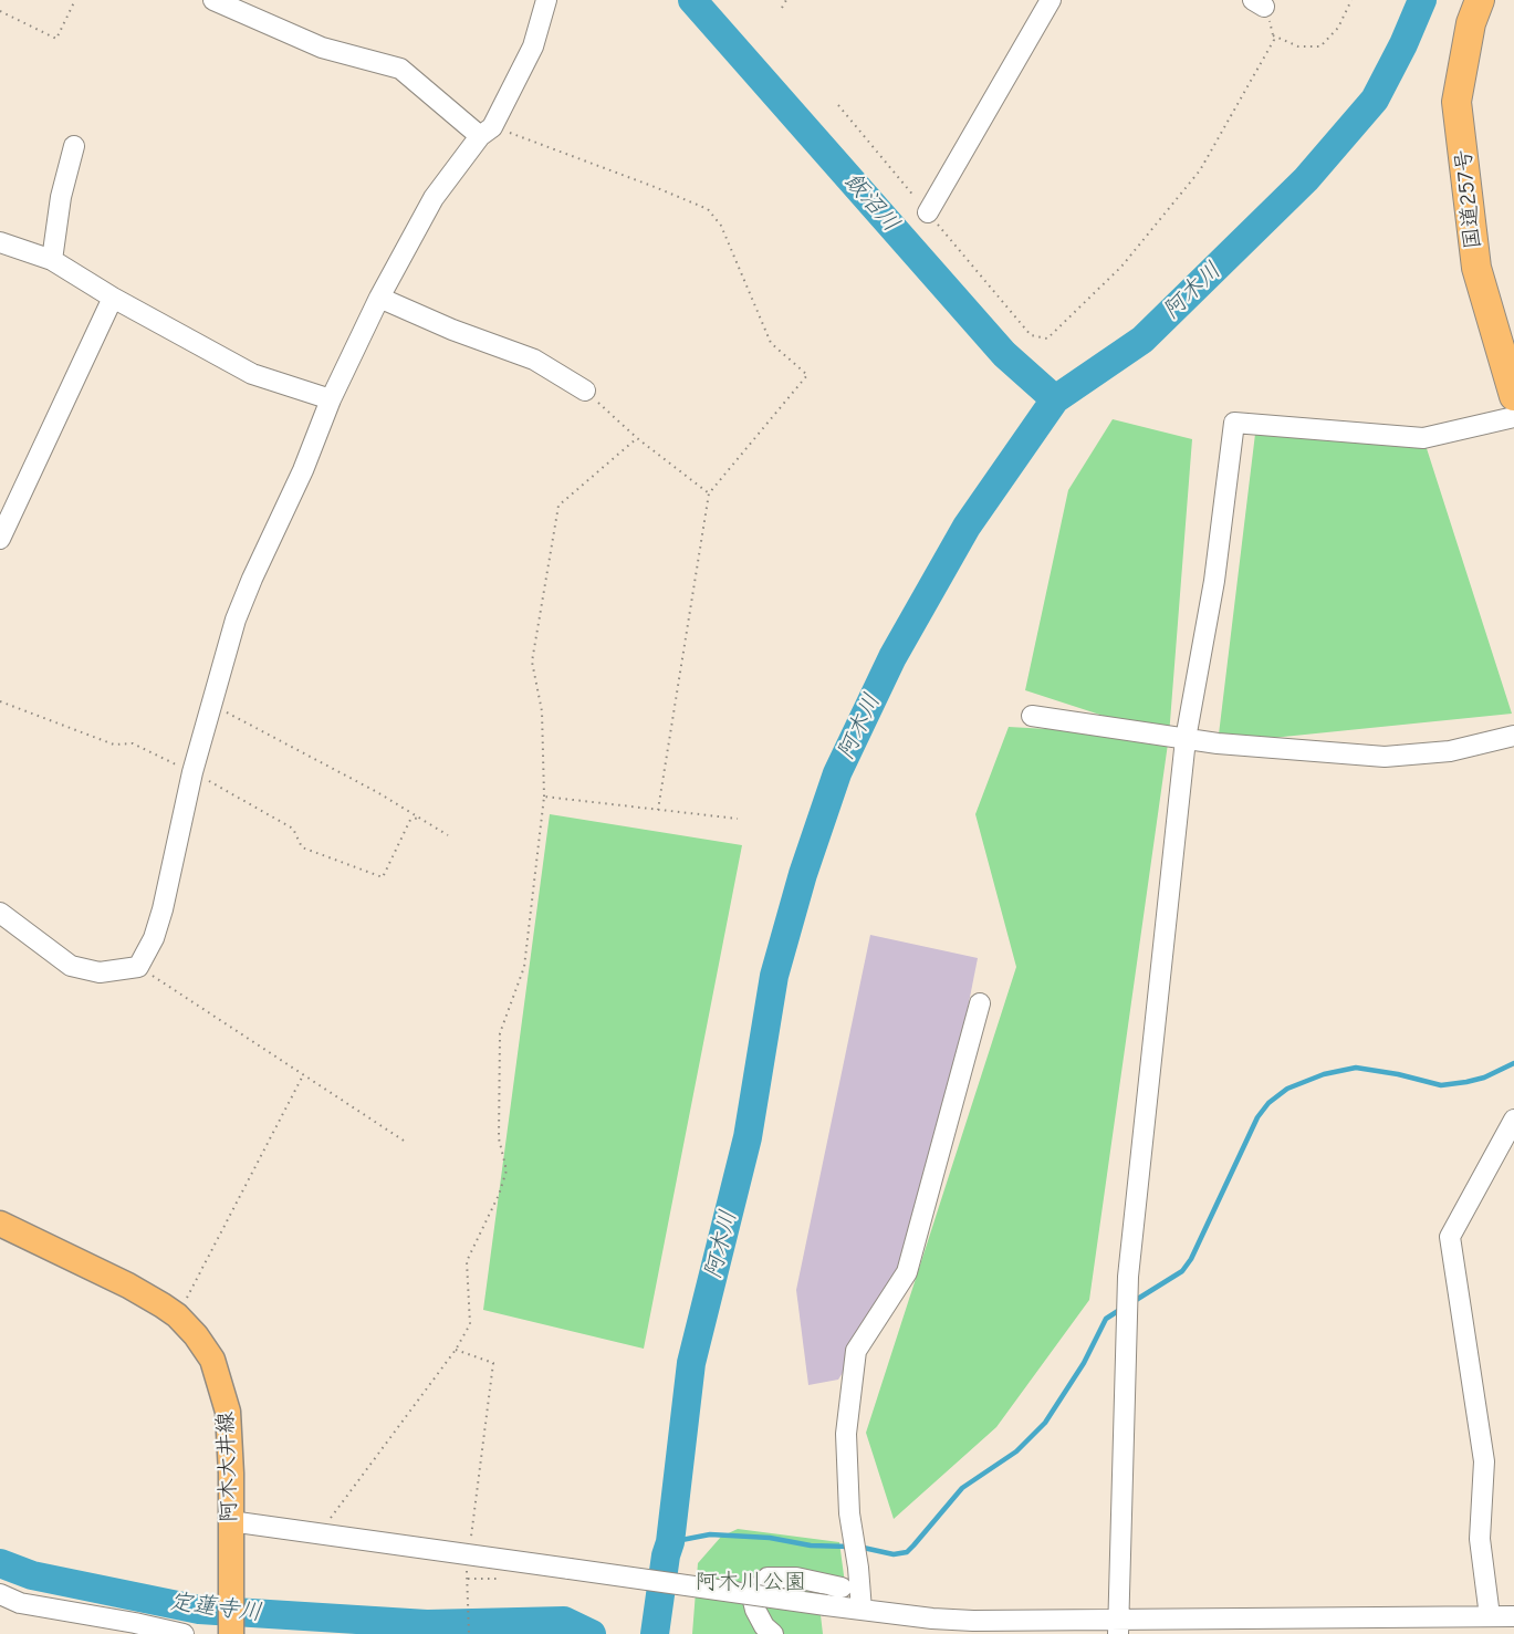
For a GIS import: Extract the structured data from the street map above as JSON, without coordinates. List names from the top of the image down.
{
  "streets": {
    "highway": ["国道257号"],
    "main road": ["阿木大井線"]
  },
  "water": ["飯沼川", "阿木川", "定蓮寺川"],
  "parks": ["阿木川公園"]
}
